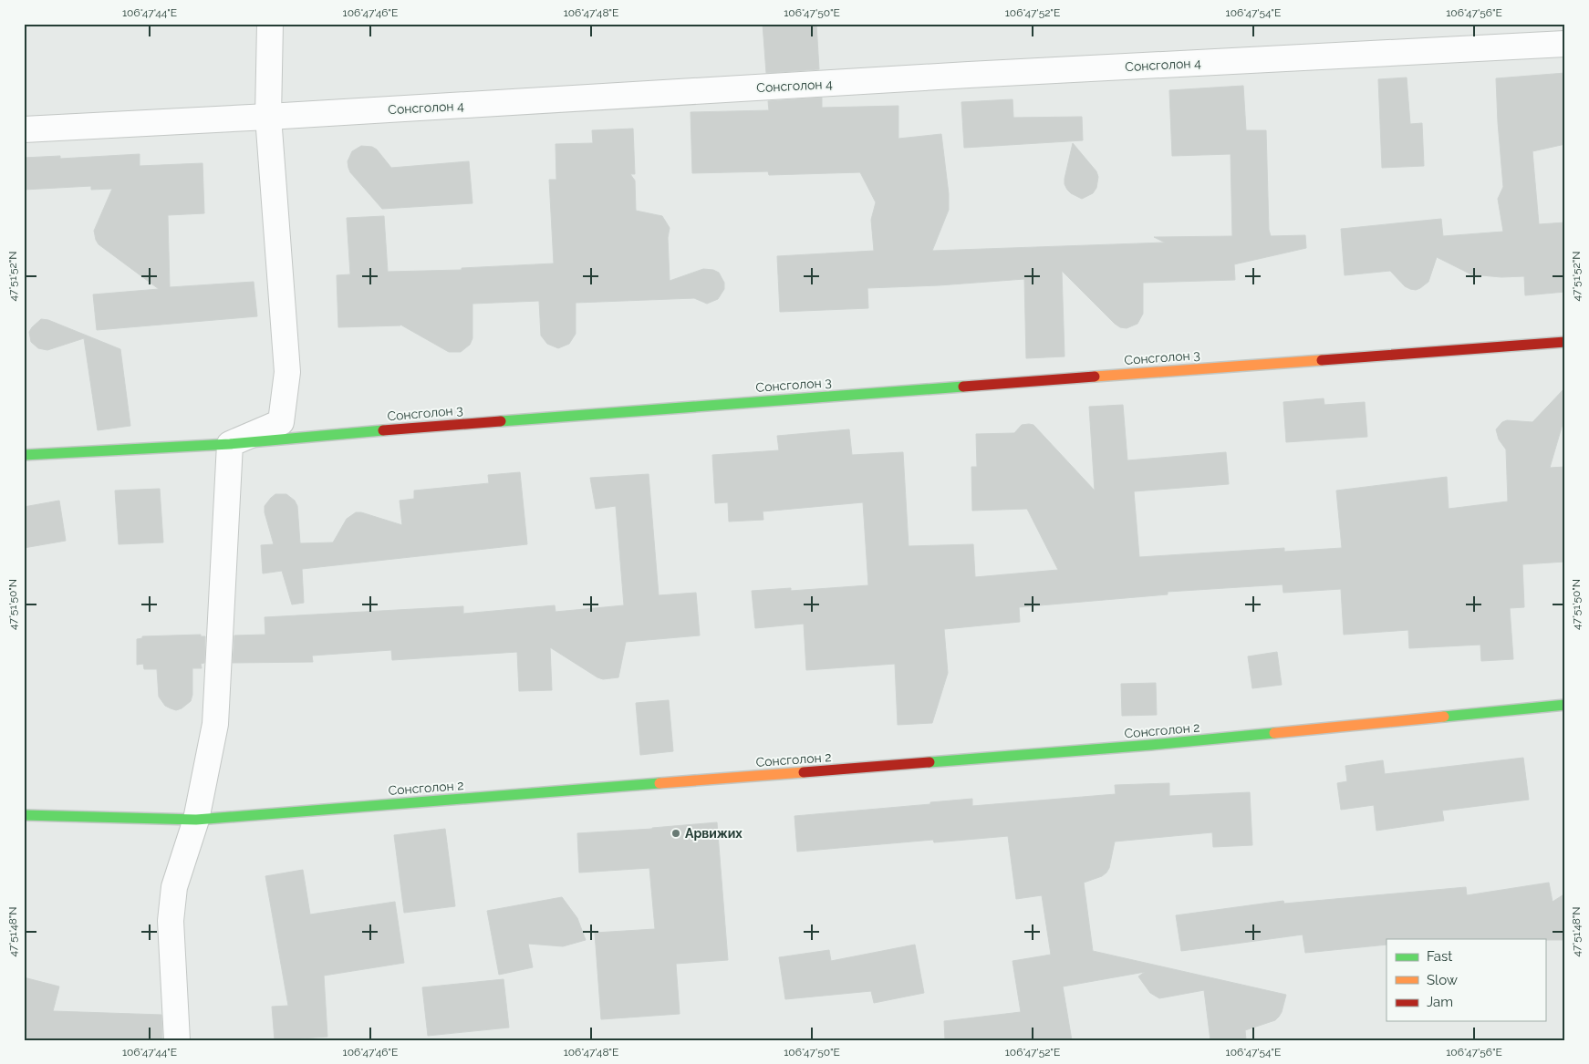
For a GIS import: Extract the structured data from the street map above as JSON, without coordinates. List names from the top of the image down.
{
  "streets": {
    "street": ["Сонсголон 4", "Сонсголон 3", "Сонсголон 2"]
  },
  "places": ["Арвижих"],
  "legend": ["Fast", "Slow", "Jam"],
  "coordinates": [
    "106°47'44\"E",
    "106°47'46\"E",
    "106°47'48\"E",
    "106°47'50\"E",
    "106°47'52\"E",
    "106°47'54\"E",
    "106°47'56\"E",
    "47°51'52\"N",
    "47°51'50\"N",
    "47°51'48\"N"
  ]
}
